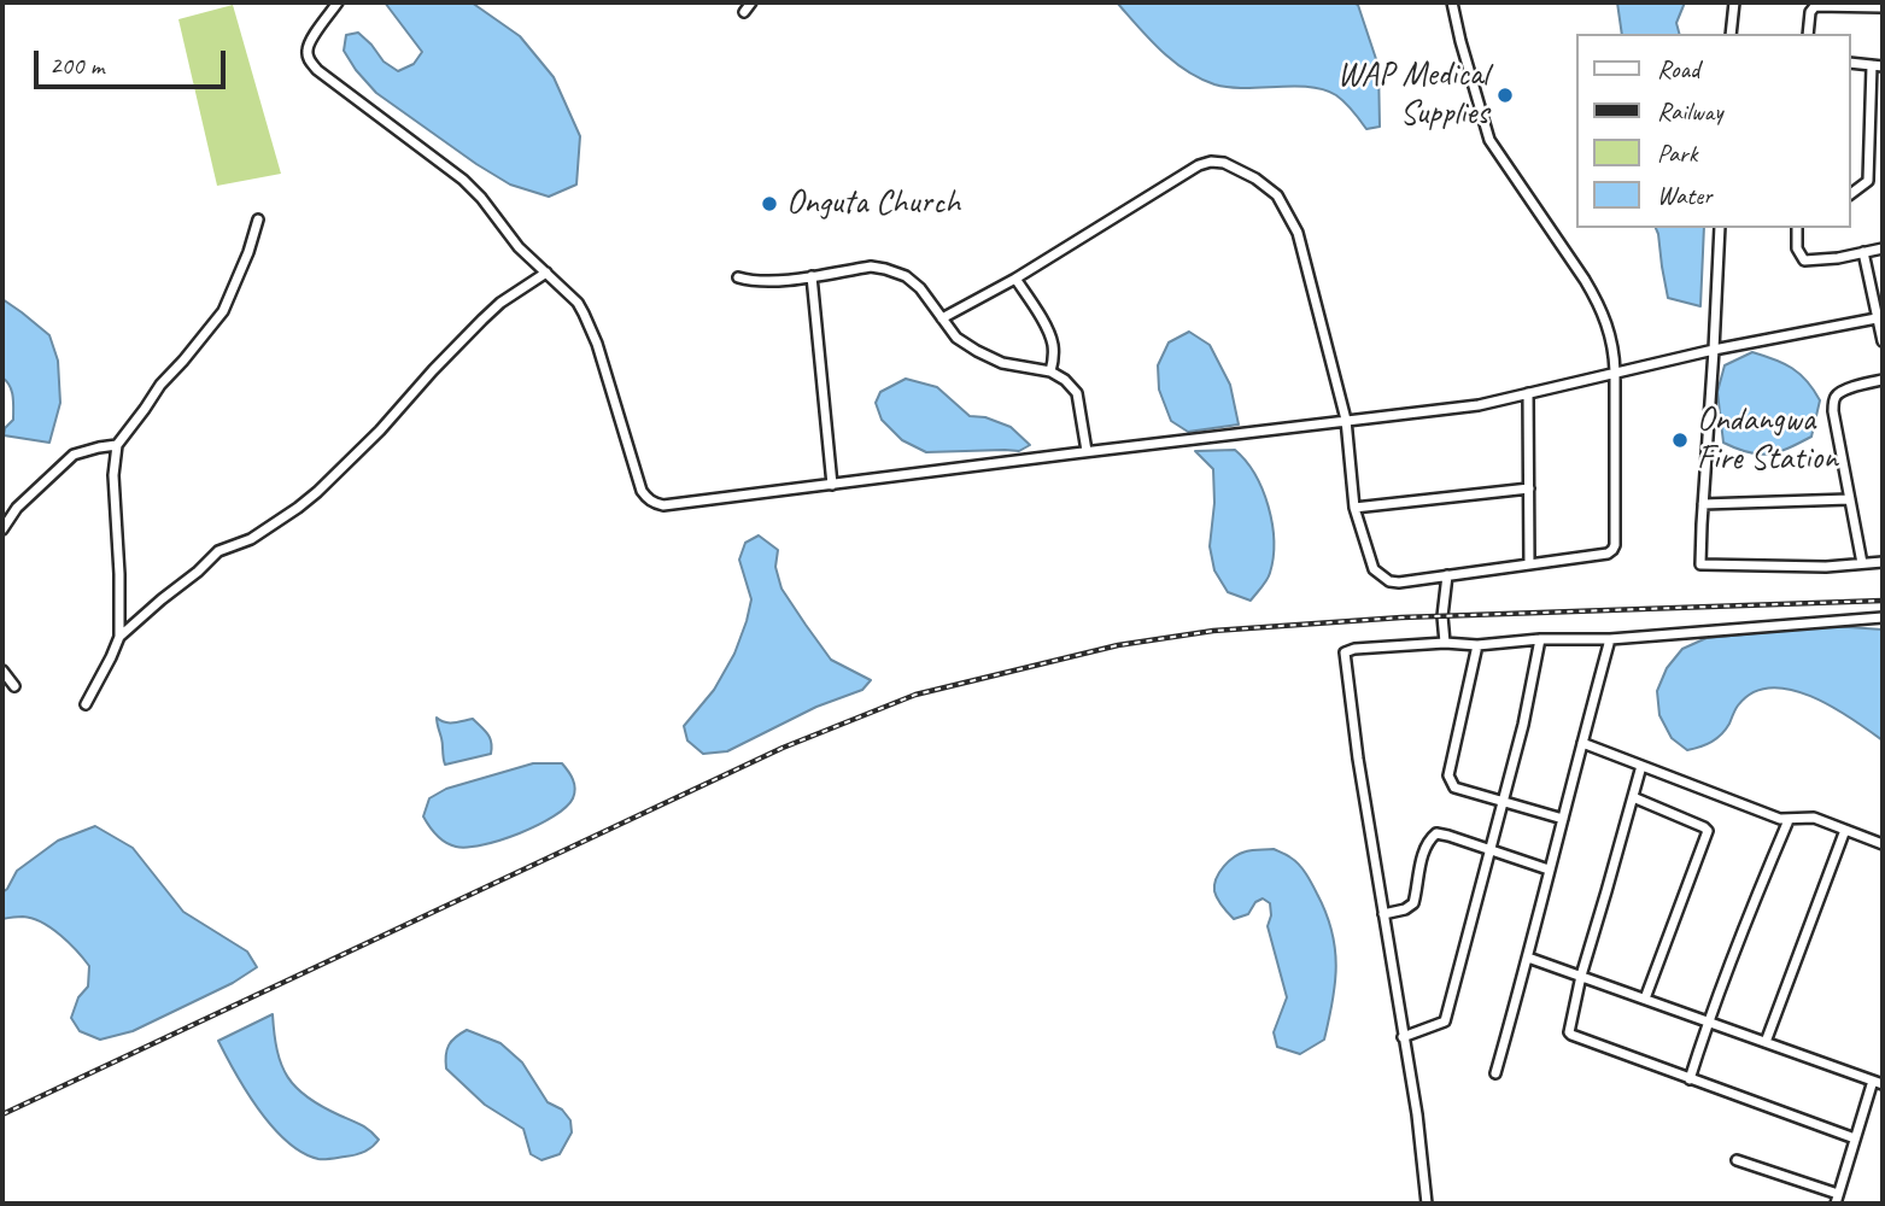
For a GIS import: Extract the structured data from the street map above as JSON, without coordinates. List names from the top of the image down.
{
  "places": ["WAP Medical Supplies", "Onguta Church", "Ondangwa Fire Station"],
  "legend": [
    "Road",
    "Railway",
    "Park",
    "Water"
  ],
  "scale_bar": "200 m"
}
